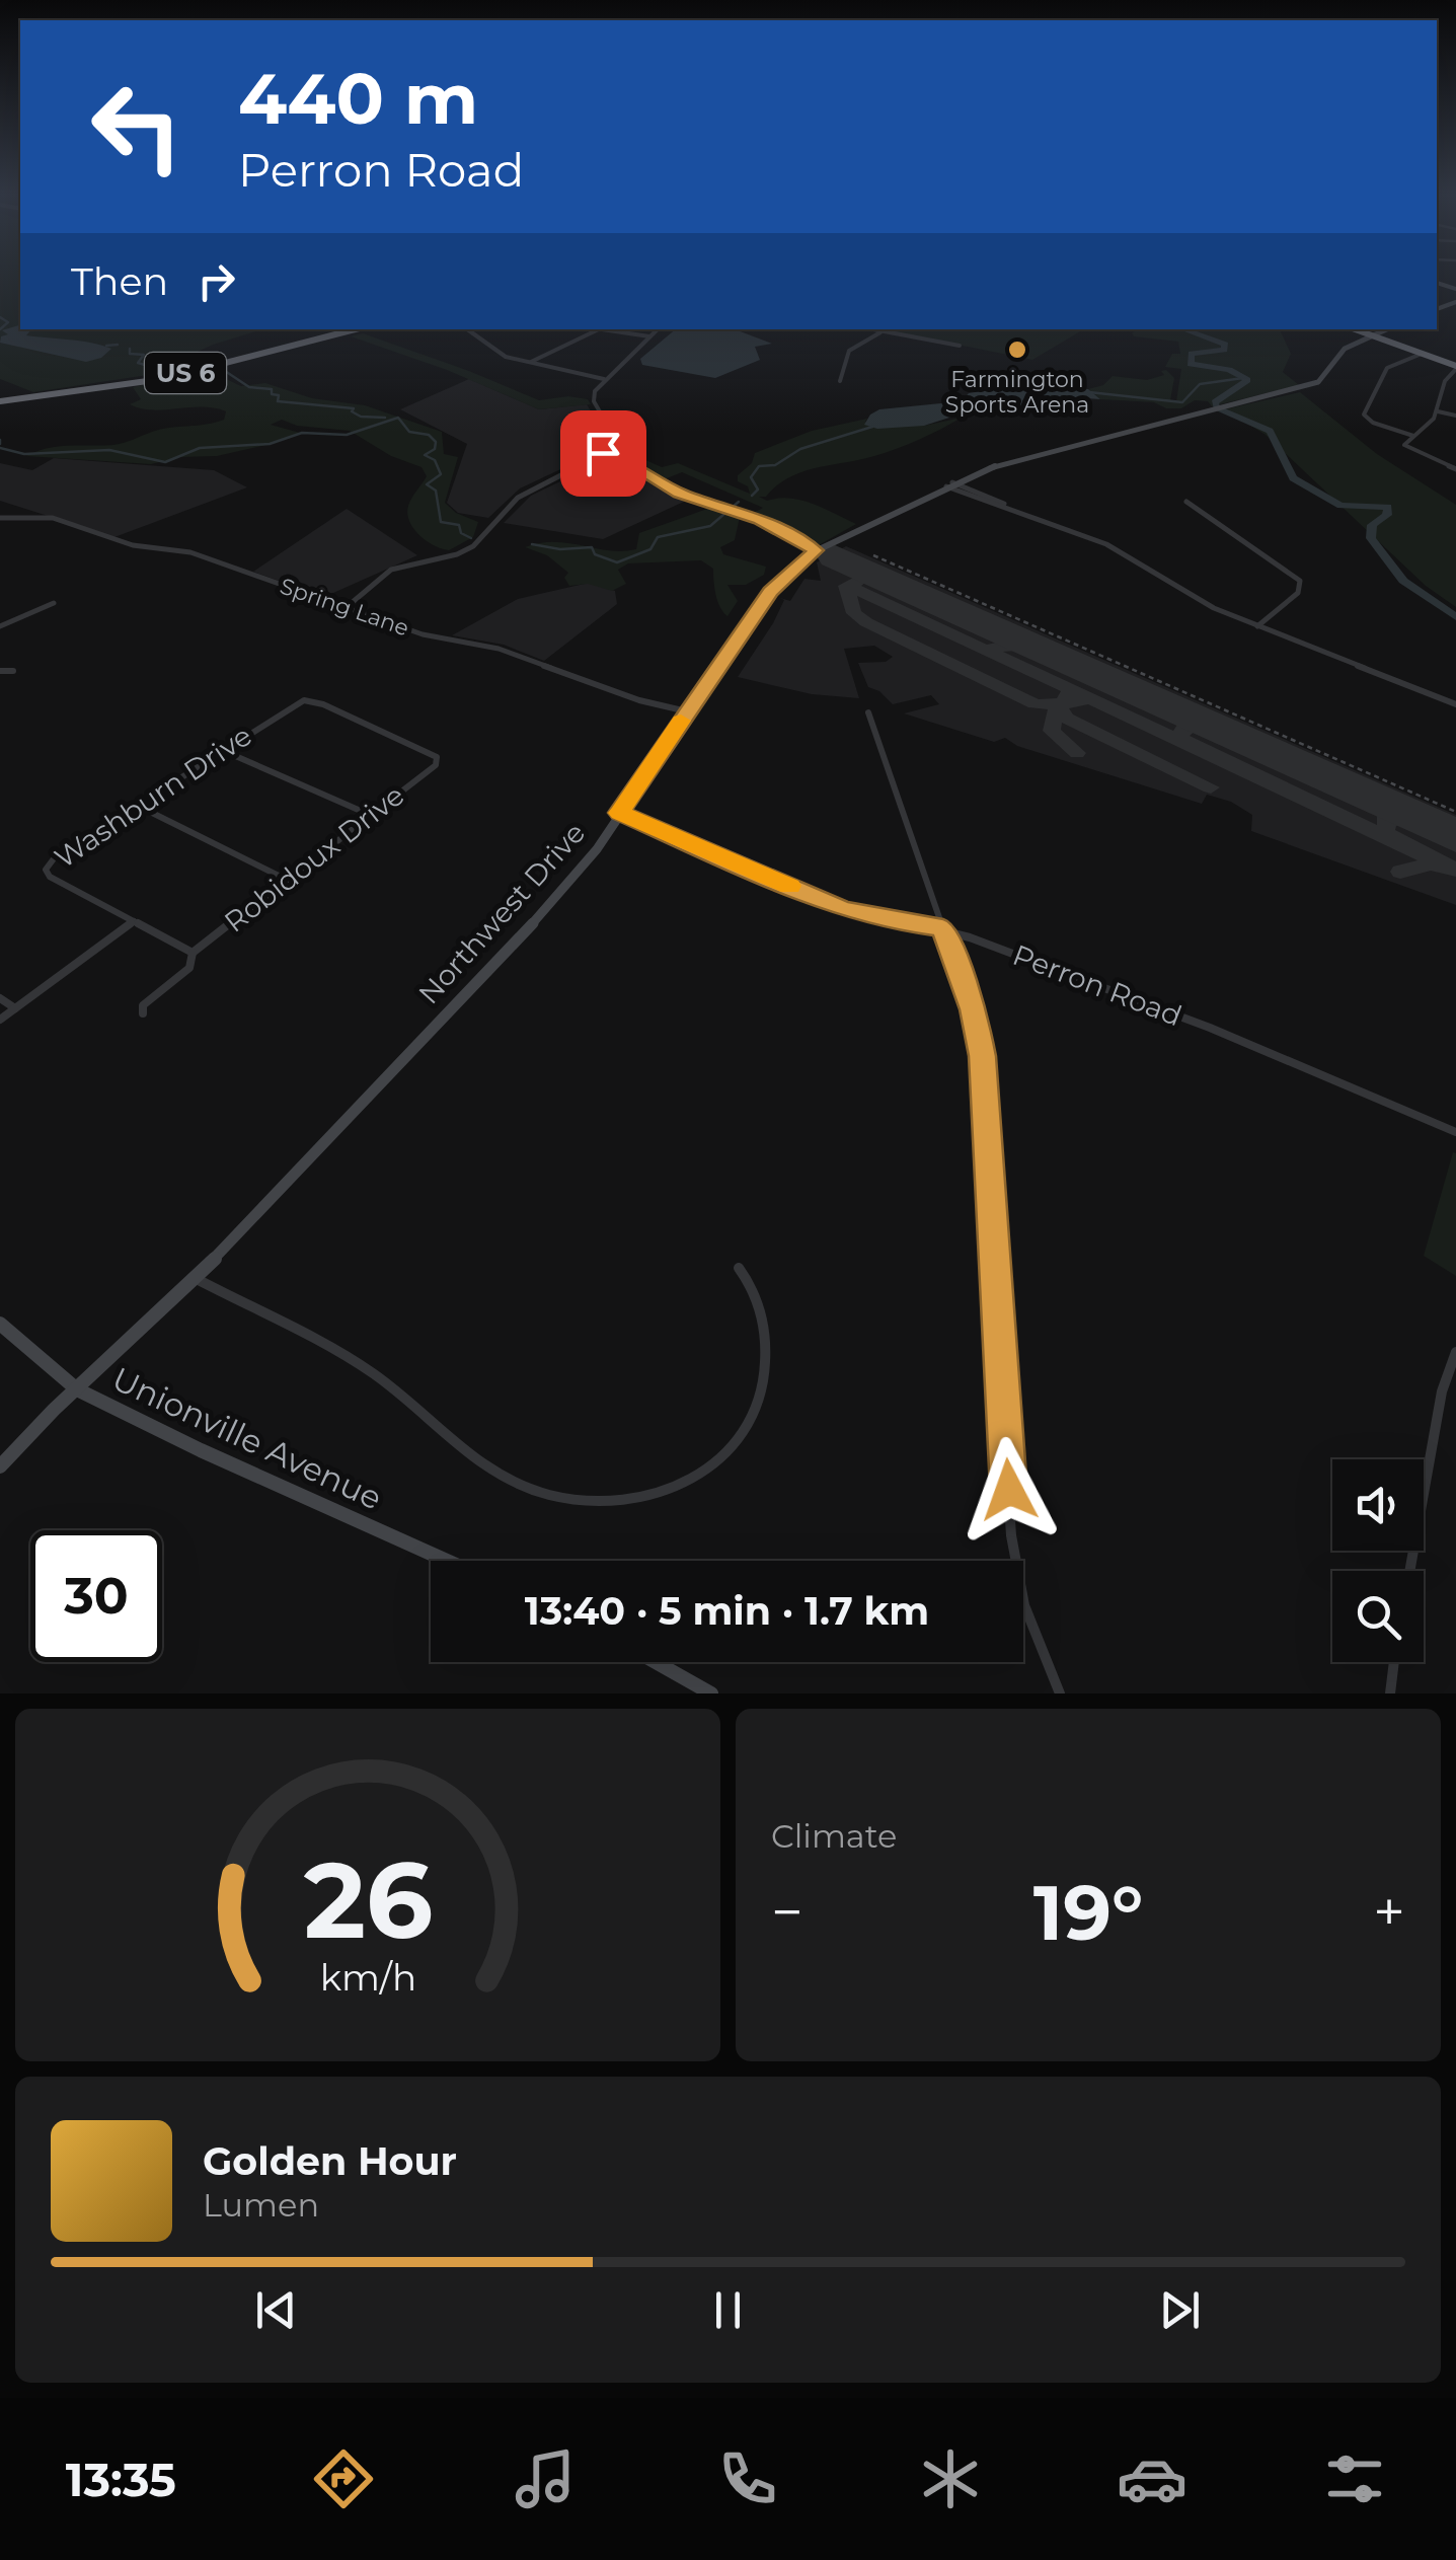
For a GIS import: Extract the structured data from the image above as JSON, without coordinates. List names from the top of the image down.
{
  "streets": {
    "highway": ["US 6"],
    "main road": ["Northwest Drive", "Unionville Avenue"],
    "street": [
      "Spring Lane",
      "Washburn Drive",
      "Robidoux Drive",
      "Perron Road"
    ]
  },
  "crossings": [
    ["Spring Lane", "Northwest Drive"],
    ["Washburn Drive", "Robidoux Drive"],
    ["Northwest Drive", "Perron Road"],
    ["Northwest Drive", "Unionville Avenue"]
  ],
  "places": ["Farmington Sports Arena"],
  "page": {
    "turn": ["440 m", "Perron Road"],
    "then": "Then",
    "limit": "30",
    "trip": "13:40 · 5 min · 1.7 km",
    "tile": "Climate",
    "heat": ["−", "19°", "+"],
    "song": ["Golden Hour", "Lumen"],
    "tabs": "13:35",
    "gauge": ["26", "km/h"]
  }
}
